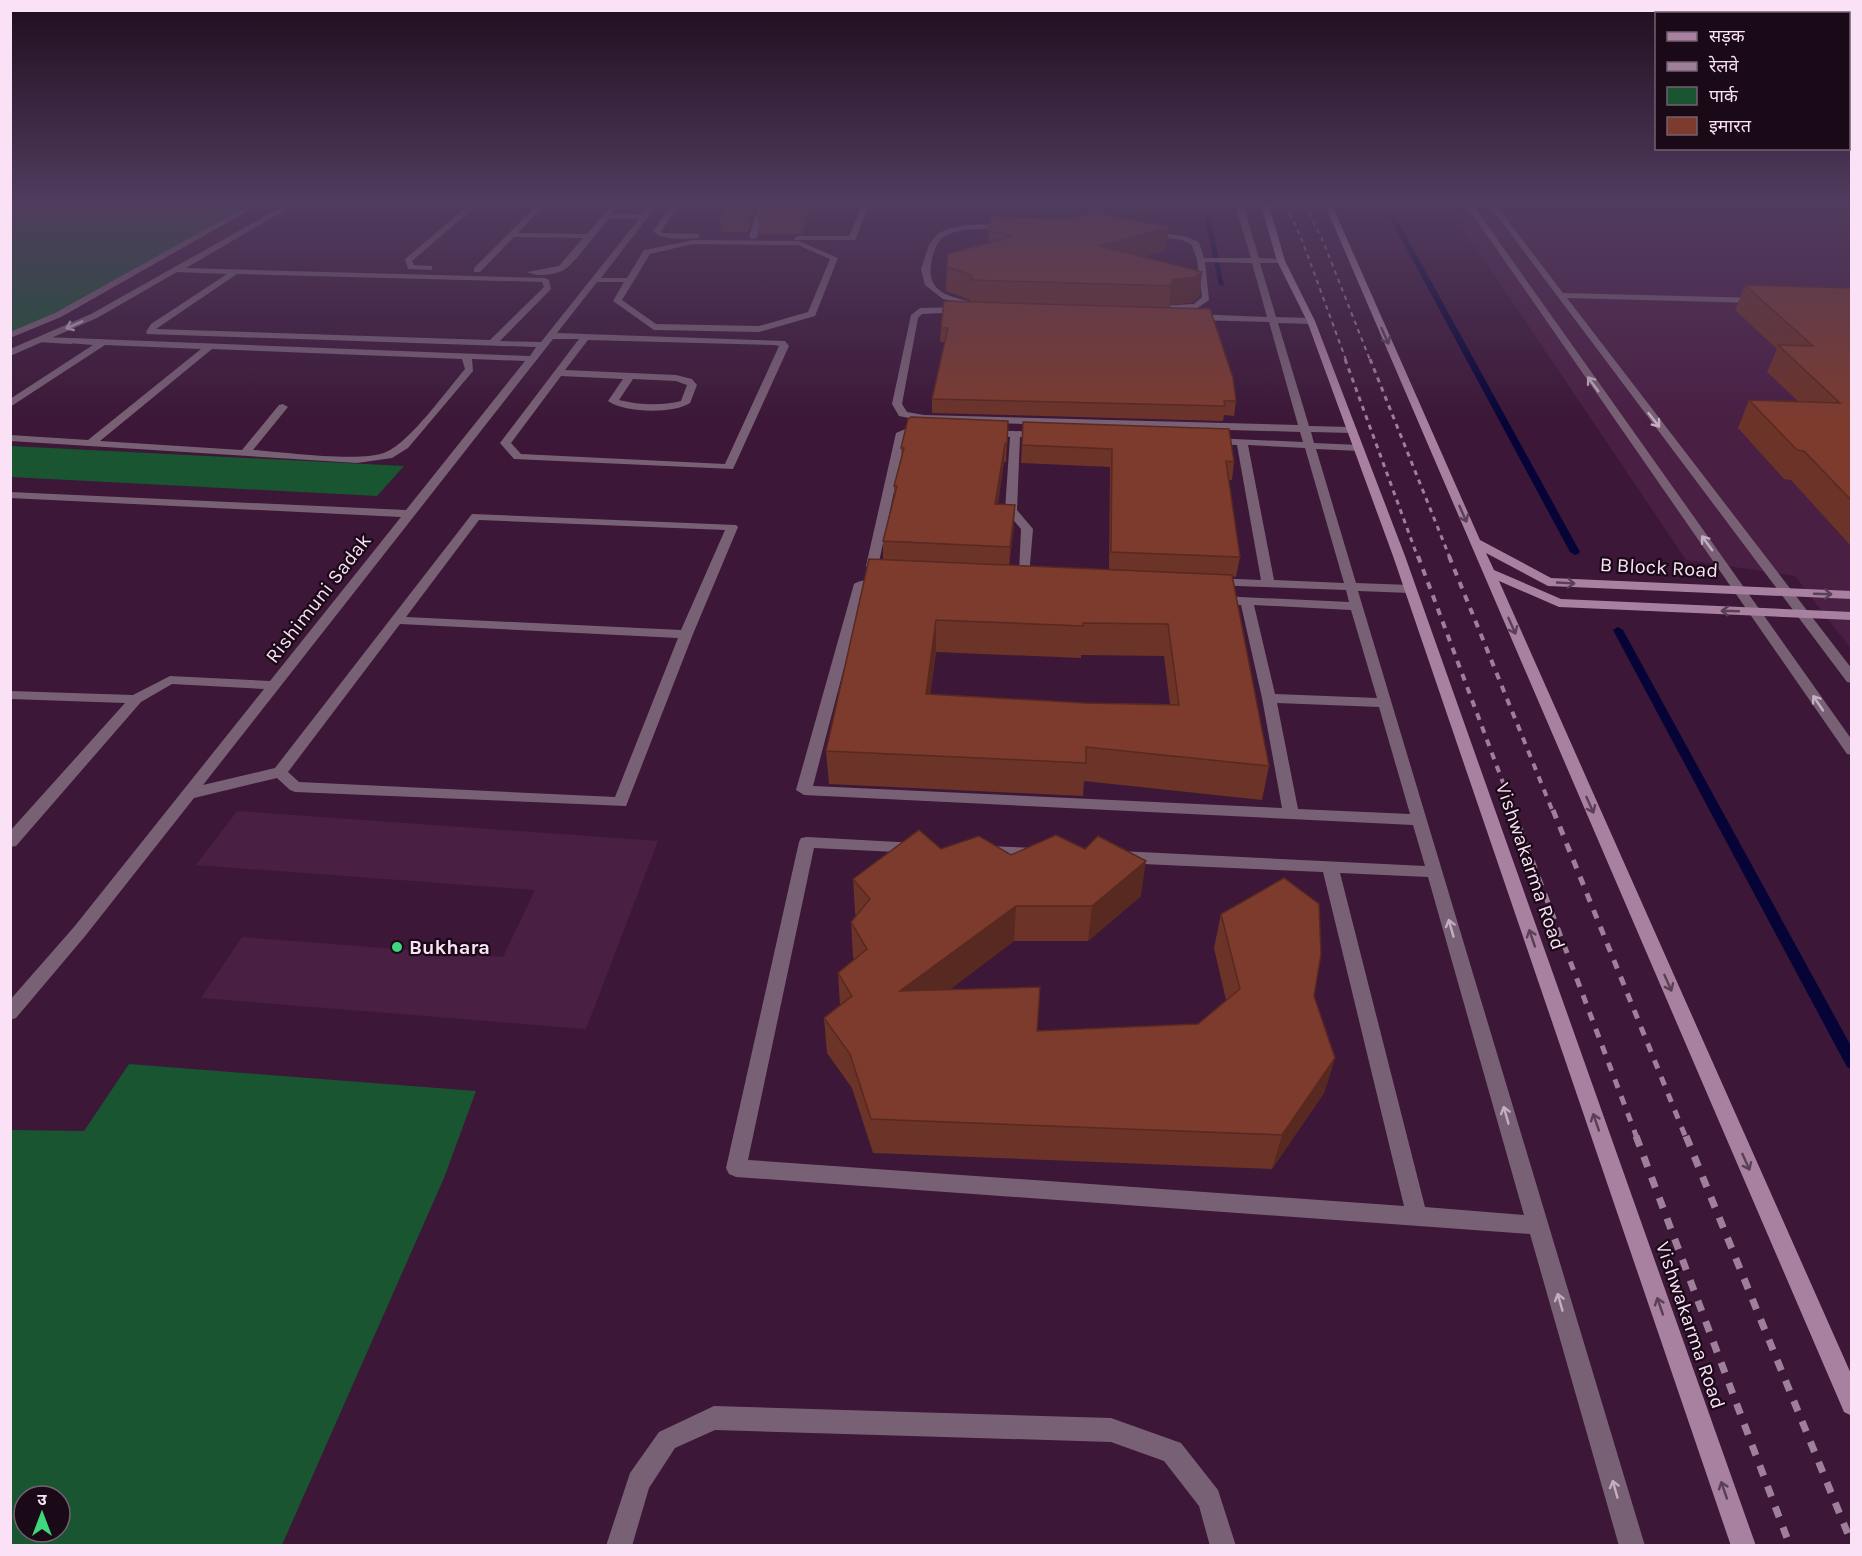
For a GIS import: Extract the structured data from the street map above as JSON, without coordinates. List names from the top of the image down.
{
  "streets": {
    "main road": ["B Block Road", "Vishwakarma Road"],
    "street": ["Rishimuni Sadak"]
  },
  "places": ["Bukhara"],
  "legend": [
    "सड़क",
    "रेलवे",
    "पार्क",
    "इमारत"
  ],
  "north": "top"
}
